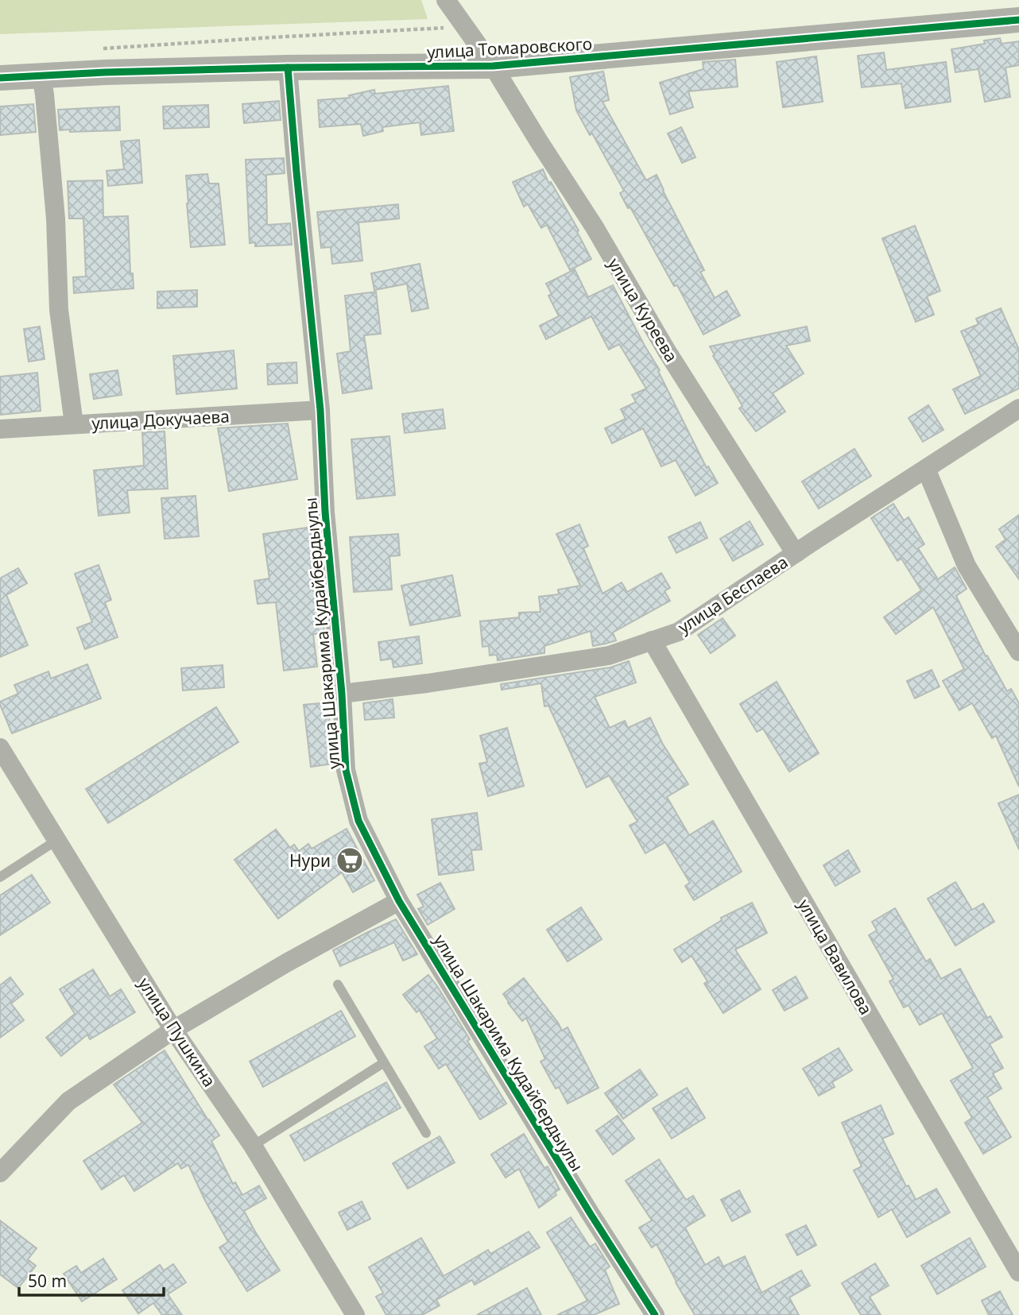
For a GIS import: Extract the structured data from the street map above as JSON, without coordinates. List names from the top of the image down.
{
  "streets": {
    "street": [
      "улица Томаровского",
      "улица Куреева",
      "улица Докучаева",
      "улица Беспаева",
      "улица Шакарима Кудайбердыулы",
      "улица Вавилова",
      "улица Пушкина"
    ]
  },
  "crossings": [
    ["улица Томаровского", "улица Куреева"],
    ["улица Томаровского", "улица Шакарима Кудайбердыулы"],
    ["улица Куреева", "улица Беспаева"],
    ["улица Докучаева", "улица Шакарима Кудайбердыулы"],
    ["улица Беспаева", "улица Шакарима Кудайбердыулы"],
    ["улица Беспаева", "улица Вавилова"]
  ],
  "places": {
    "supermarket": ["Нури"]
  },
  "scale_bar": "50 m"
}
